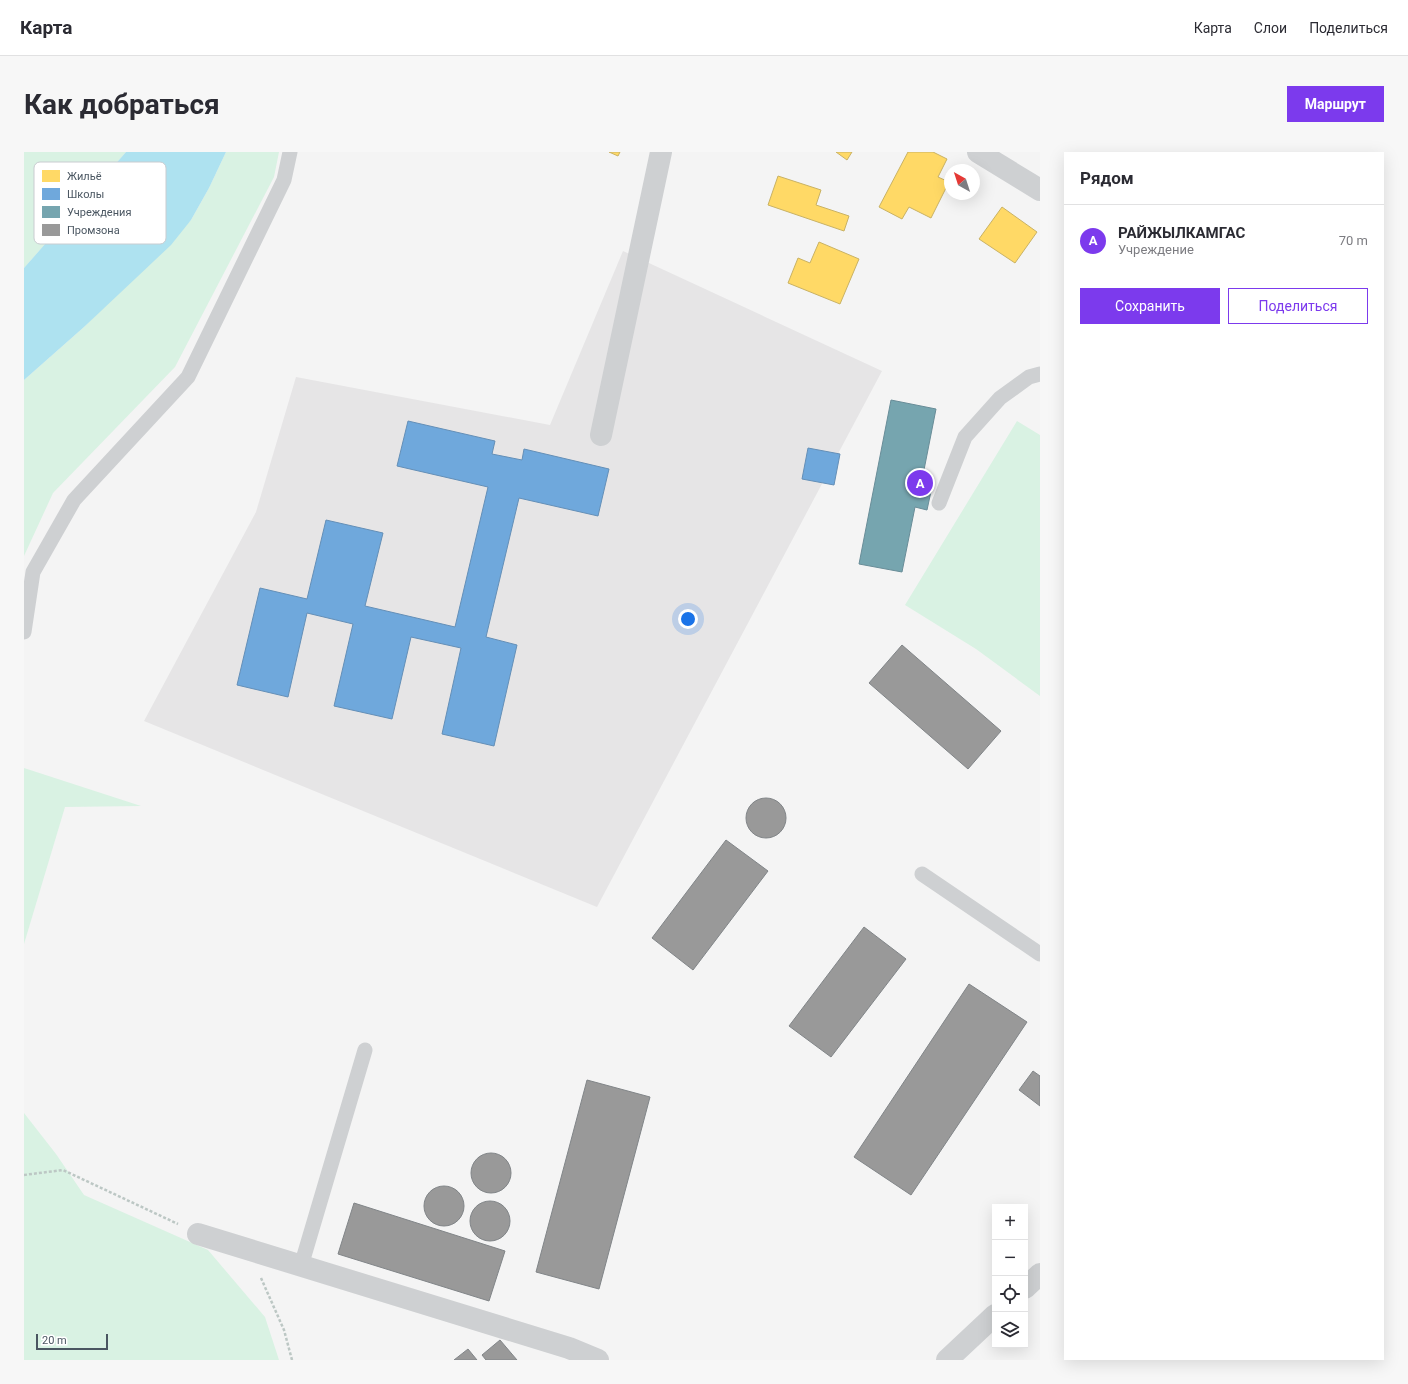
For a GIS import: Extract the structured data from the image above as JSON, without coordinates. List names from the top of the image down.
{
  "legend": [
    "Жильё",
    "Школы",
    "Учреждения",
    "Промзона"
  ],
  "scale_bar": "20 m",
  "north": "top left",
  "page": {
    "header": "Карта",
    "nav": ["Карта", "Слои", "Поделиться"],
    "buttons": [
      "Маршрут",
      ["Сохранить", "Поделиться"]
    ],
    "title": "Как добраться",
    "heading": "Рядом",
    "list": [
      {
        "mark": "A",
        "name": "РАЙЖЫЛКАМГАС",
        "note": "Учреждение",
        "value": "70 m"
      }
    ],
    "pins": "A",
    "map_buttons": ["+", "−"],
    "scale": "20 m"
  }
}
